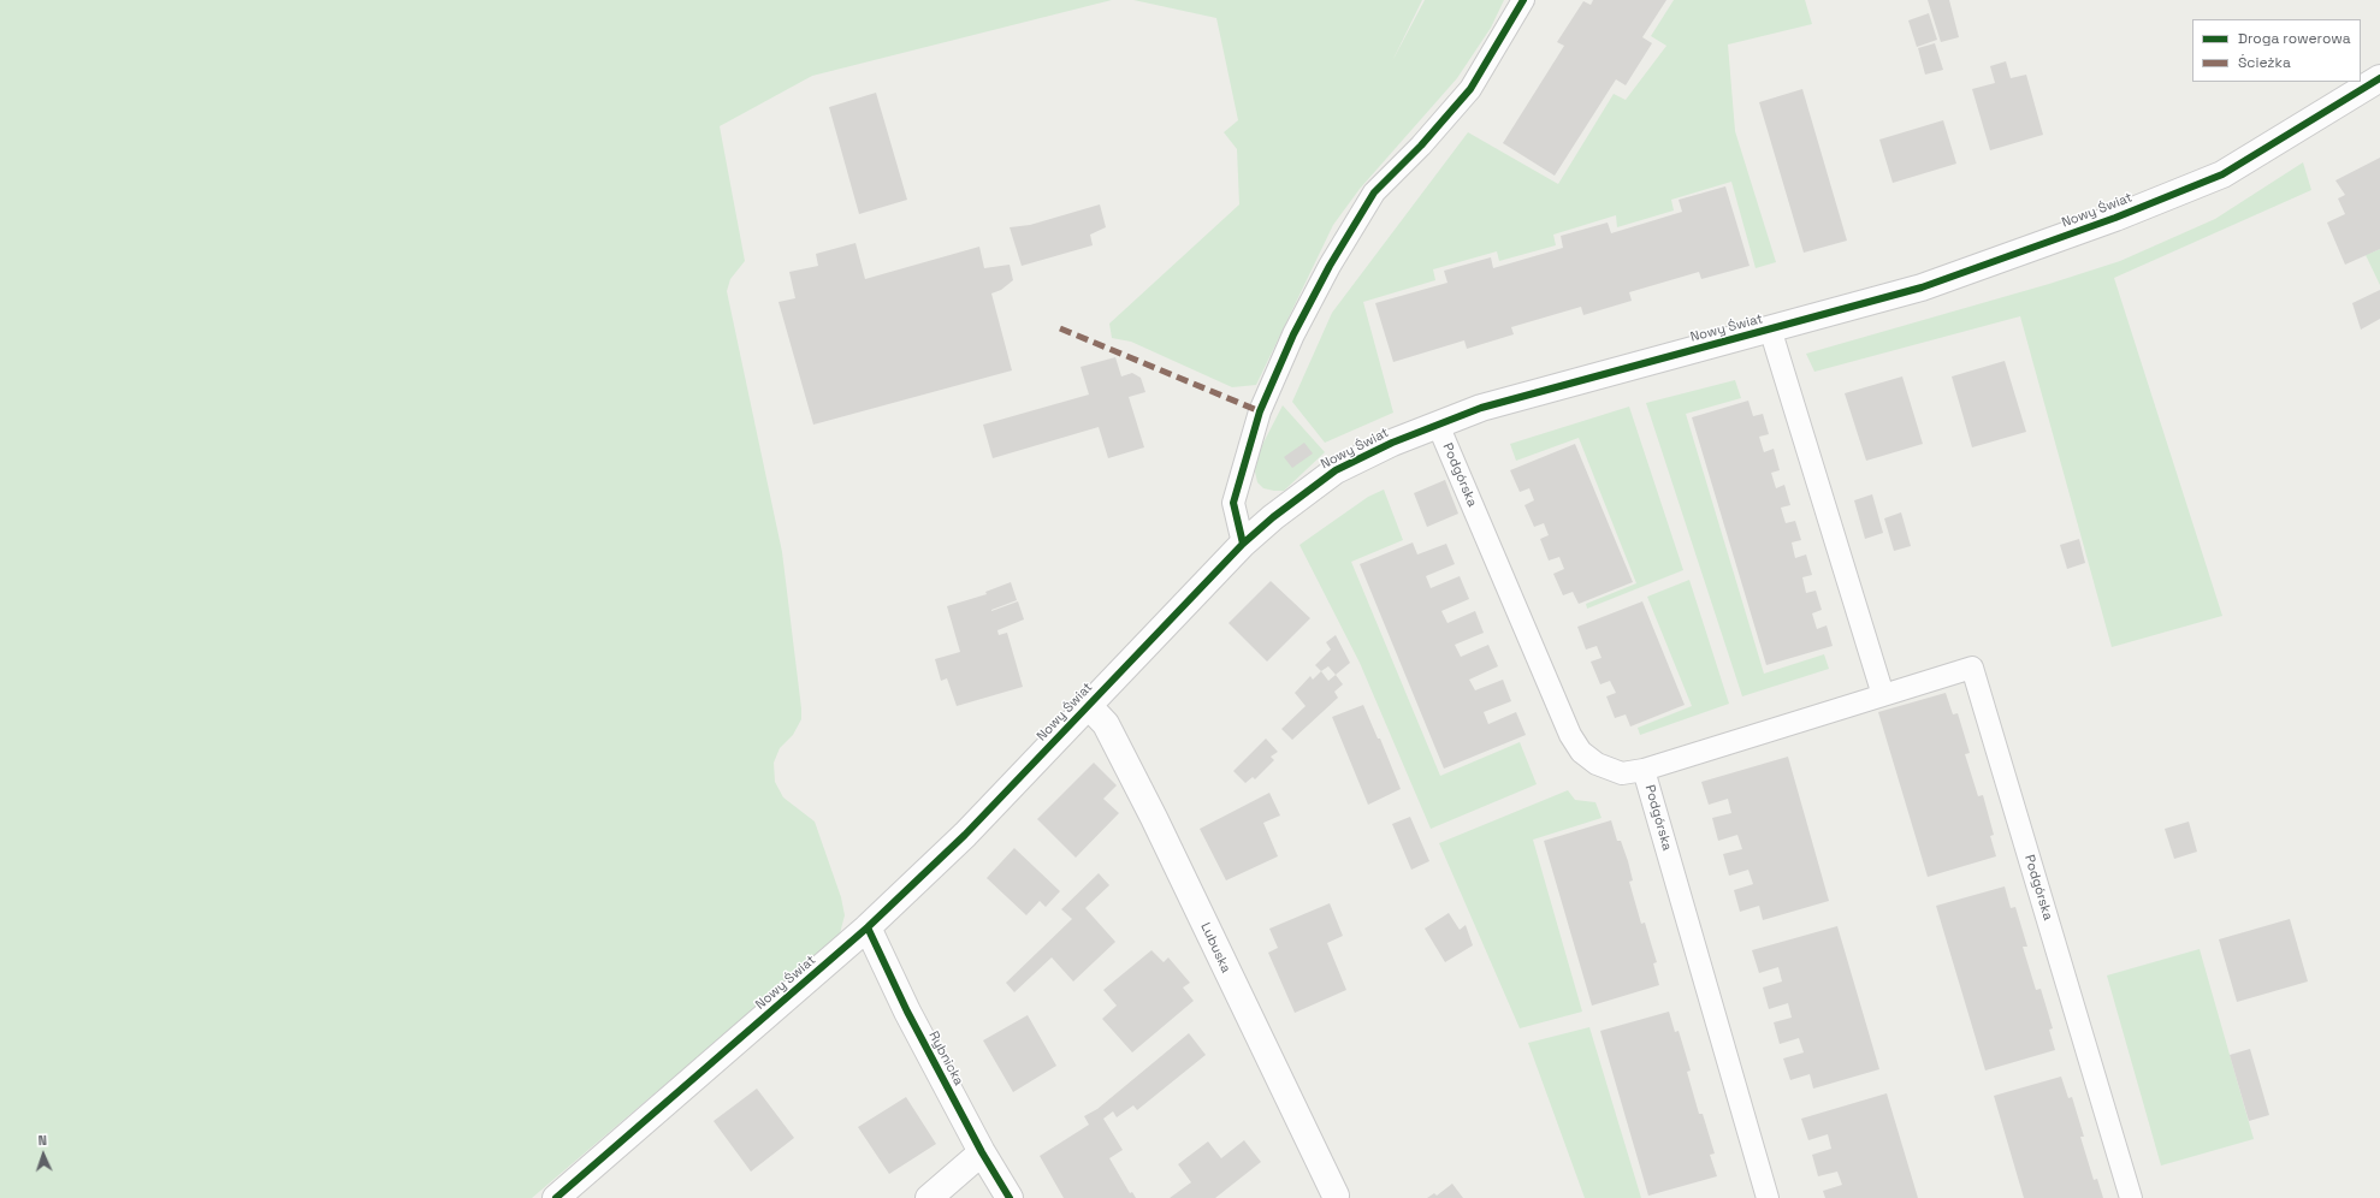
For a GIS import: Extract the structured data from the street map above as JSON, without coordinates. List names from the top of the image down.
{
  "streets": {
    "street": ["Nowy Świat", "Lubuska", "Rybnicka"],
    "lane": ["Podgórska"]
  },
  "crossings": [
    ["Nowy Świat", "Podgórska"],
    ["Nowy Świat", "Lubuska"],
    ["Nowy Świat", "Rybnicka"]
  ],
  "legend": ["Droga rowerowa", "Ścieżka"],
  "north": "top"
}
